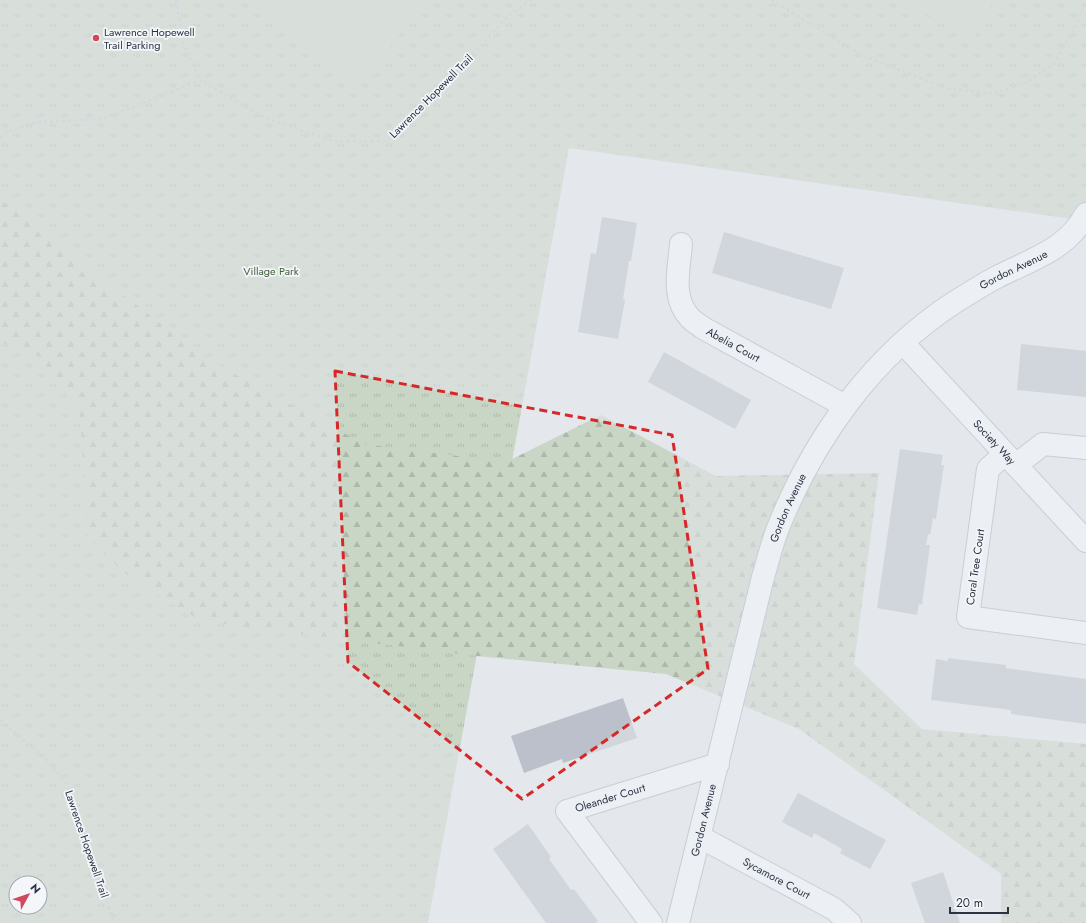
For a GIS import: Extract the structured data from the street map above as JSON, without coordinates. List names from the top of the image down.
{
  "streets": {
    "street": [
      "Gordon Avenue",
      "Abelia Court",
      "Society Way",
      "Coral Tree Court",
      "Oleander Court",
      "Sycamore Court"
    ],
    "path": ["Lawrence Hopewell Trail"]
  },
  "crossings": [
    ["Gordon Avenue", "Abelia Court"],
    ["Gordon Avenue", "Society Way"],
    ["Gordon Avenue", "Oleander Court"],
    ["Gordon Avenue", "Sycamore Court"],
    ["Society Way", "Coral Tree Court"]
  ],
  "parks": ["Village Park"],
  "places": ["Lawrence Hopewell Trail Parking"],
  "scale_bar": "20 m",
  "north": "top right"
}
